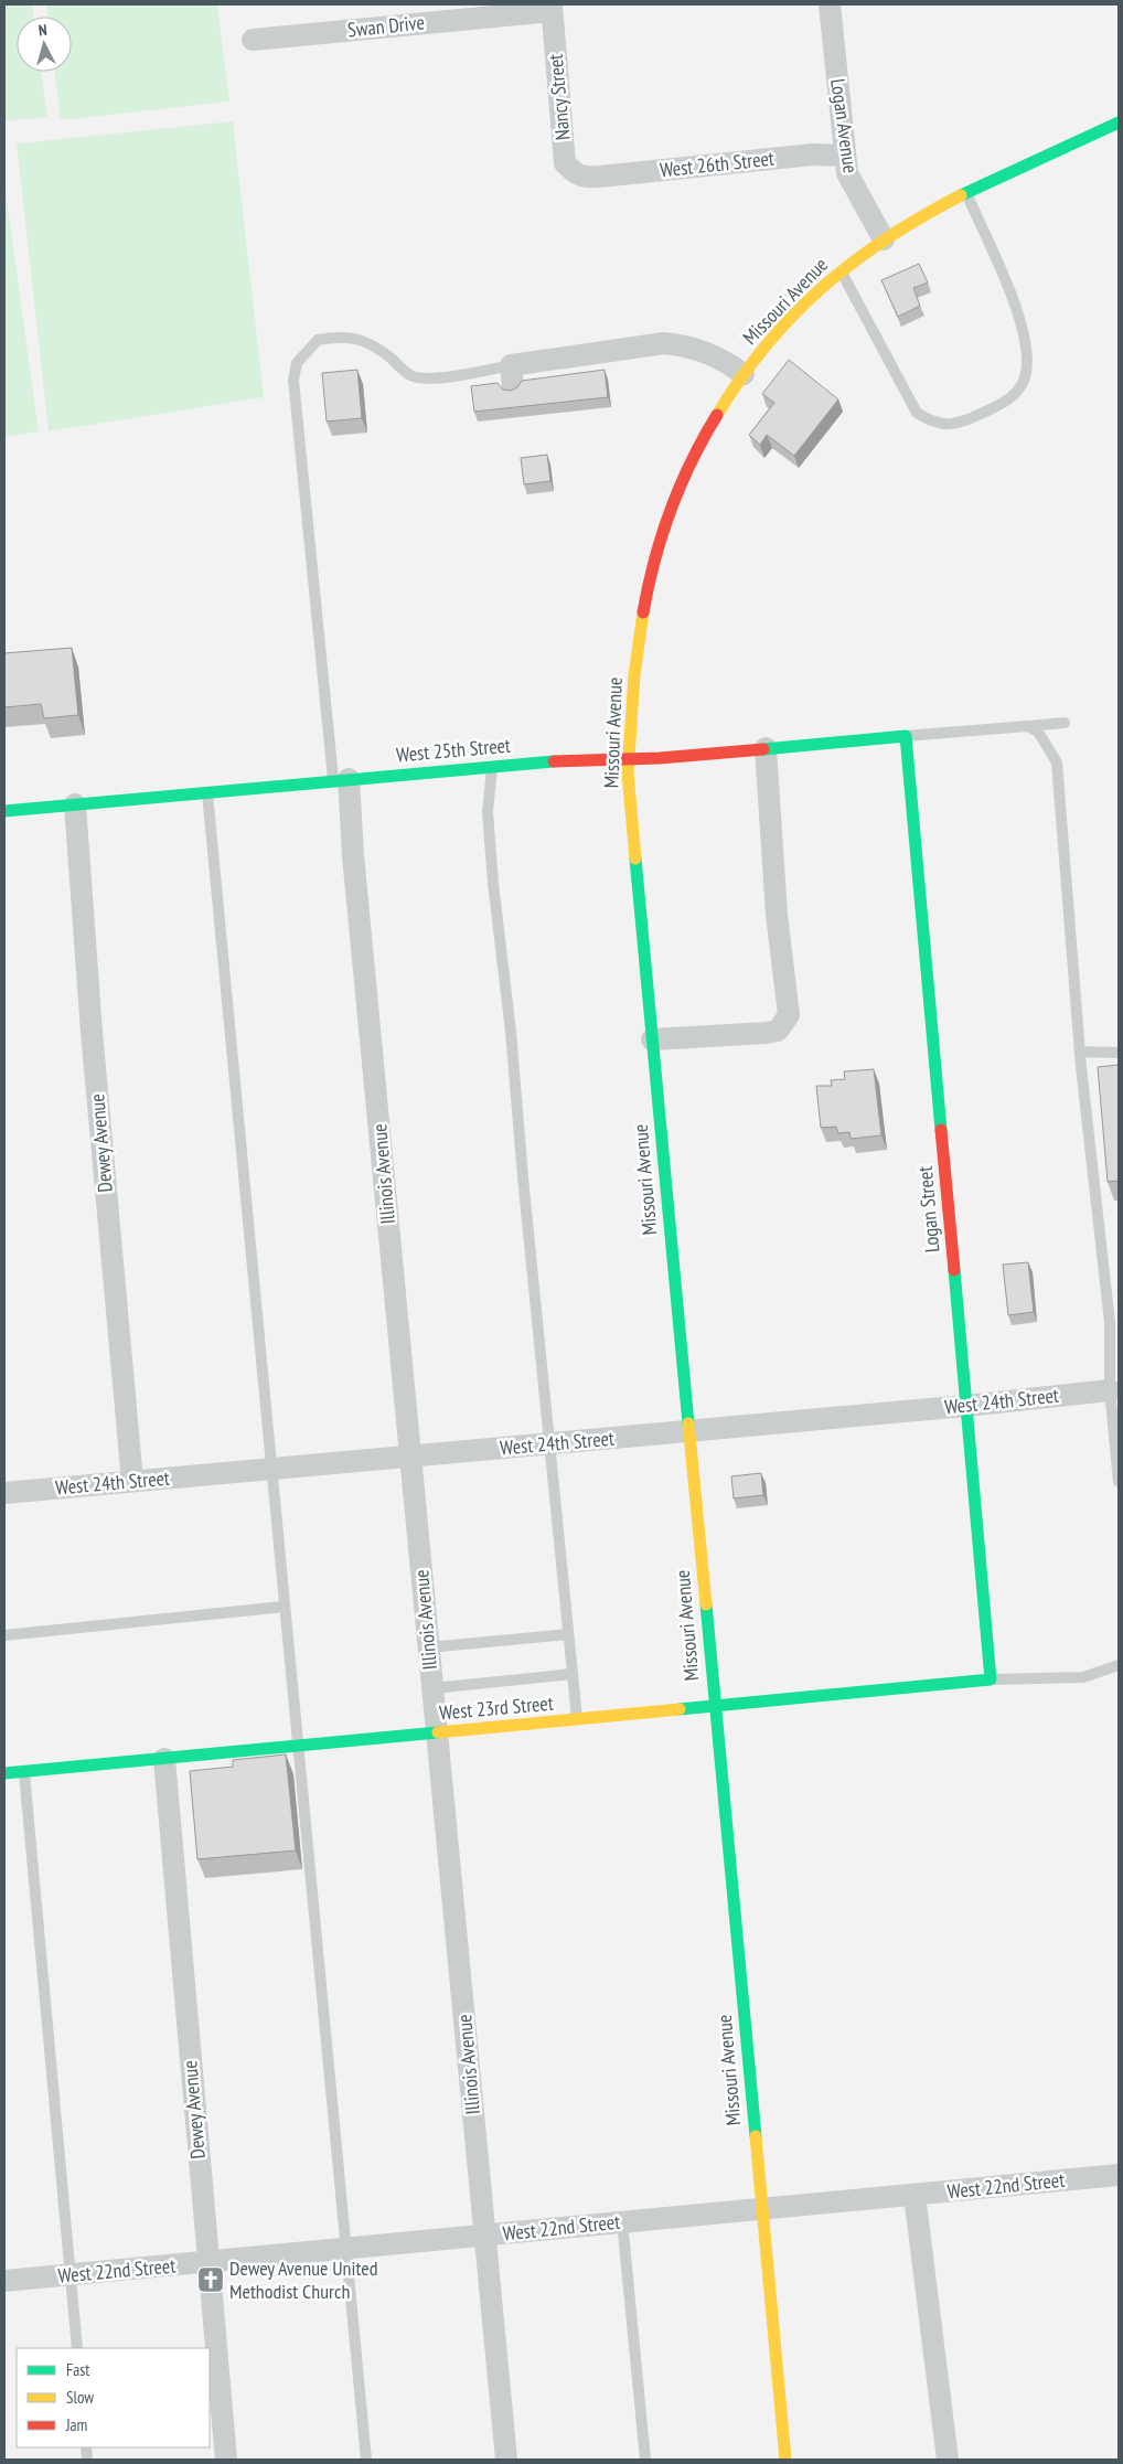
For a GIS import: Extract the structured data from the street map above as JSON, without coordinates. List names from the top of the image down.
{
  "streets": {
    "street": [
      "Swan Drive",
      "Nancy Street",
      "Logan Avenue",
      "West 26th Street",
      "Missouri Avenue",
      "West 25th Street",
      "Dewey Avenue",
      "Illinois Avenue",
      "Logan Street",
      "West 24th Street",
      "West 23rd Street",
      "West 22nd Street"
    ]
  },
  "crossings": [
    ["Swan Drive", "Nancy Street"],
    ["Nancy Street", "West 26th Street"],
    ["Logan Avenue", "West 26th Street"],
    ["Logan Avenue", "Missouri Avenue"],
    ["Missouri Avenue", "West 25th Street"],
    ["Missouri Avenue", "West 24th Street"],
    ["Missouri Avenue", "West 23rd Street"],
    ["Missouri Avenue", "West 22nd Street"],
    ["West 25th Street", "Dewey Avenue"],
    ["West 25th Street", "Illinois Avenue"],
    ["West 25th Street", "Logan Street"],
    ["Dewey Avenue", "West 24th Street"],
    ["Dewey Avenue", "West 23rd Street"],
    ["Dewey Avenue", "West 22nd Street"],
    ["Illinois Avenue", "West 24th Street"],
    ["Illinois Avenue", "West 23rd Street"],
    ["Illinois Avenue", "West 22nd Street"],
    ["Logan Street", "West 24th Street"],
    ["Logan Street", "West 23rd Street"]
  ],
  "places": {
    "church": ["Dewey Avenue United Methodist Church"]
  },
  "legend": ["Fast", "Slow", "Jam"],
  "north": "top"
}
